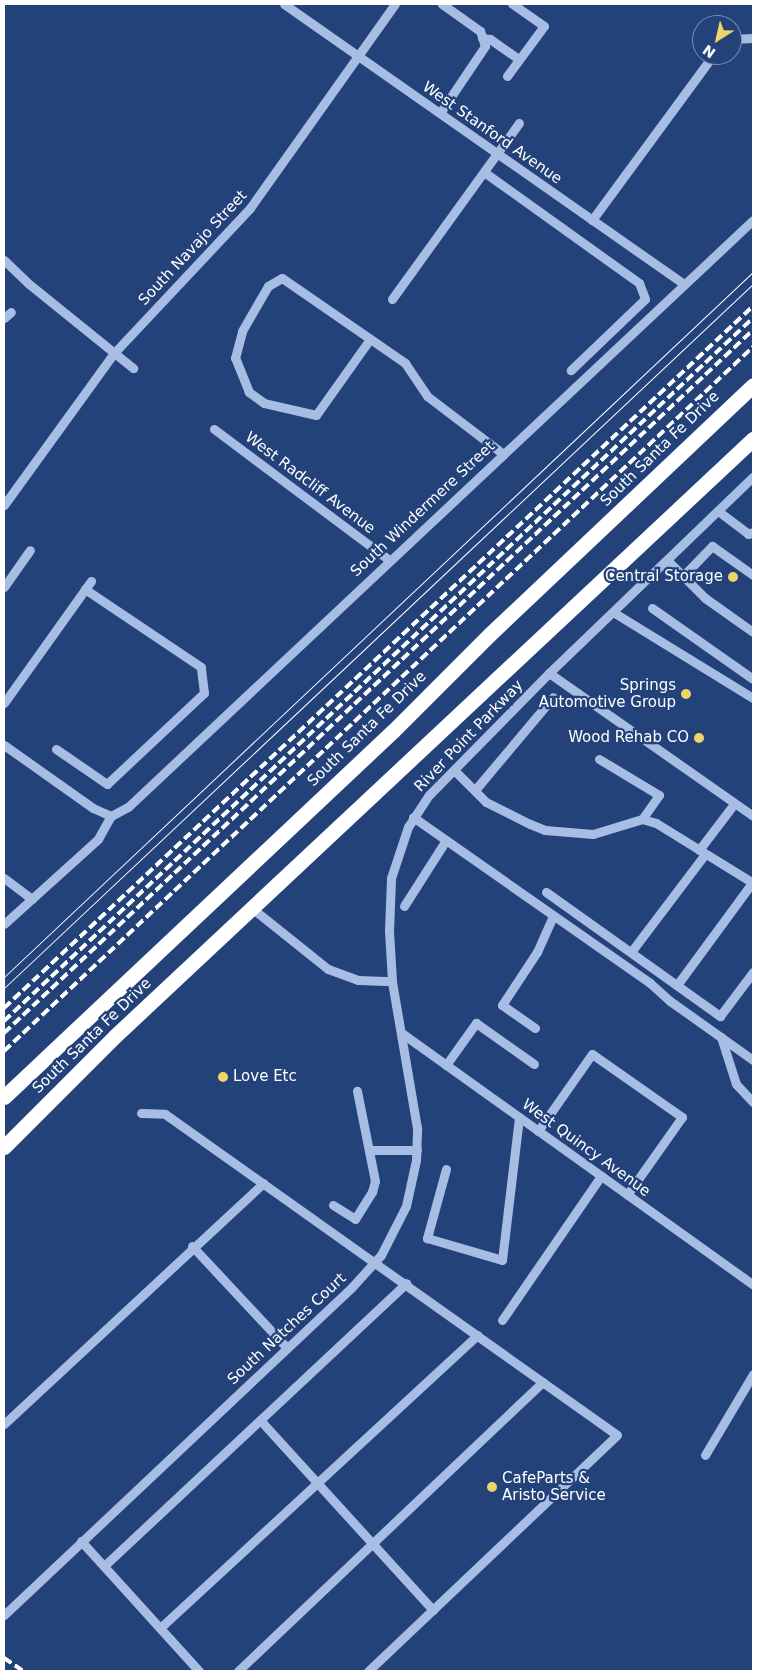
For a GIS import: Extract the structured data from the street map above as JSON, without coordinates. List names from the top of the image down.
{
  "streets": {
    "highway": ["South Santa Fe Drive"],
    "street": [
      "West Stanford Avenue",
      "South Navajo Street",
      "West Radcliff Avenue",
      "South Windermere Street",
      "River Point Parkway",
      "West Quincy Avenue",
      "South Natches Court"
    ]
  },
  "crossings": [
    ["West Stanford Avenue", "South Navajo Street"],
    ["West Stanford Avenue", "South Windermere Street"],
    ["West Radcliff Avenue", "South Windermere Street"],
    ["River Point Parkway", "South Natches Court"],
    ["West Quincy Avenue", "South Natches Court"]
  ],
  "places": [
    "Central Storage",
    "Springs Automotive Group",
    "Wood Rehab CO",
    "Love Etc",
    "CafeParts & Aristo Service"
  ],
  "north": "bottom left"
}
